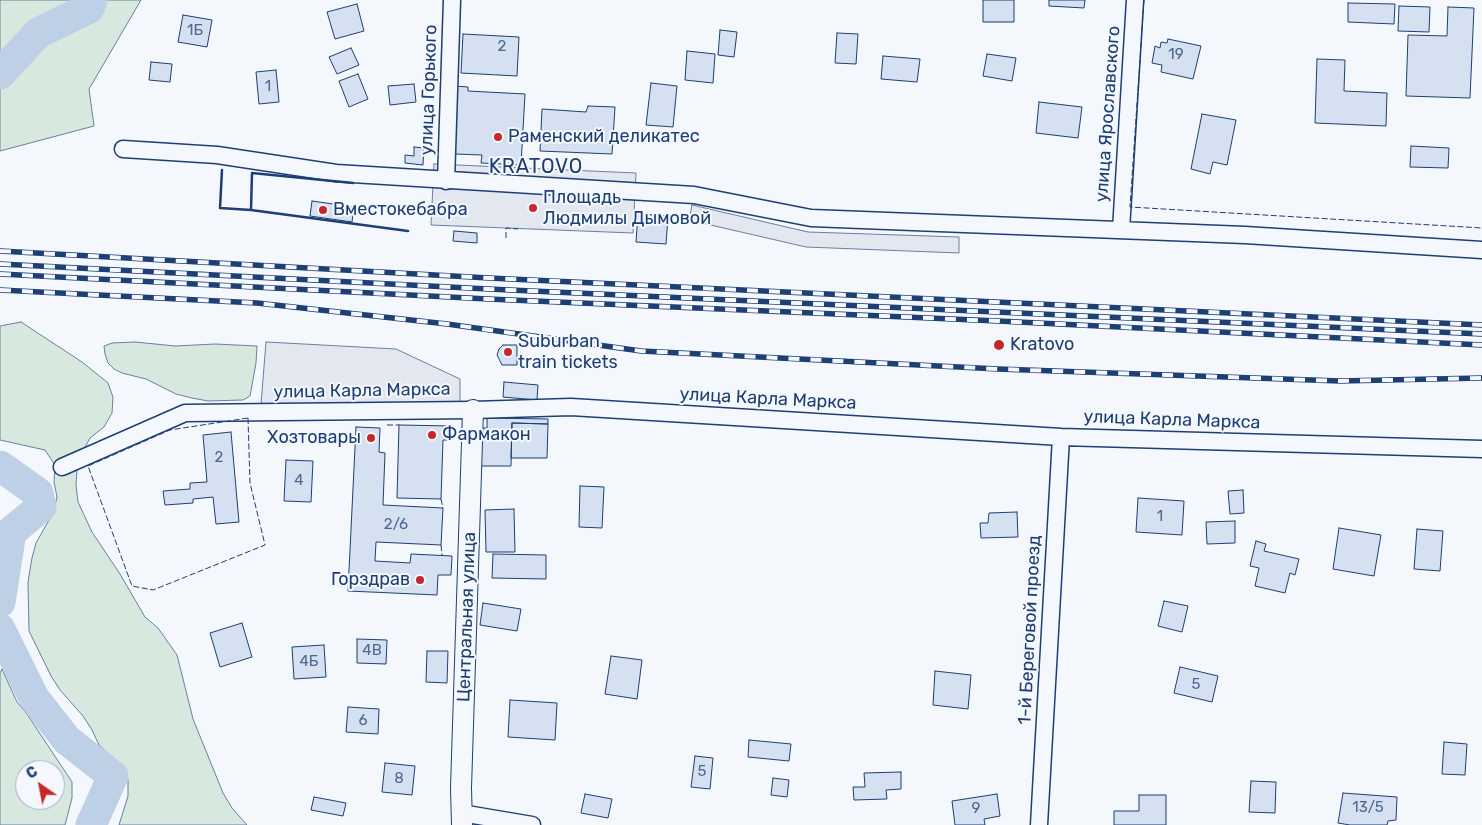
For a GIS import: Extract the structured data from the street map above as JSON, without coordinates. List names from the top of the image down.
{
  "streets": {
    "street": [
      "улица Горького",
      "улица Ярославского",
      "улица Карла Маркса",
      "Центральная улица",
      "1-й Береговой проезд"
    ]
  },
  "crossings": [
    ["улица Карла Маркса", "Центральная улица"],
    ["улица Карла Маркса", "1-й Береговой проезд"]
  ],
  "districts": ["KRATOVO"],
  "places": [
    "Раменский деликатес",
    "Площадь Людмилы Дымовой",
    "Вместокебабра",
    "Kratovo",
    "Suburban train tickets",
    "Фармакон",
    "Хозтовары",
    "Горздрав"
  ],
  "house_numbers": [
    "1Б",
    "2",
    "19",
    "1",
    "2",
    "4",
    "1",
    "2/6",
    "4В",
    "4Б",
    "5",
    "6",
    "5",
    "8",
    "13/5",
    "9"
  ],
  "north": "top left"
}
